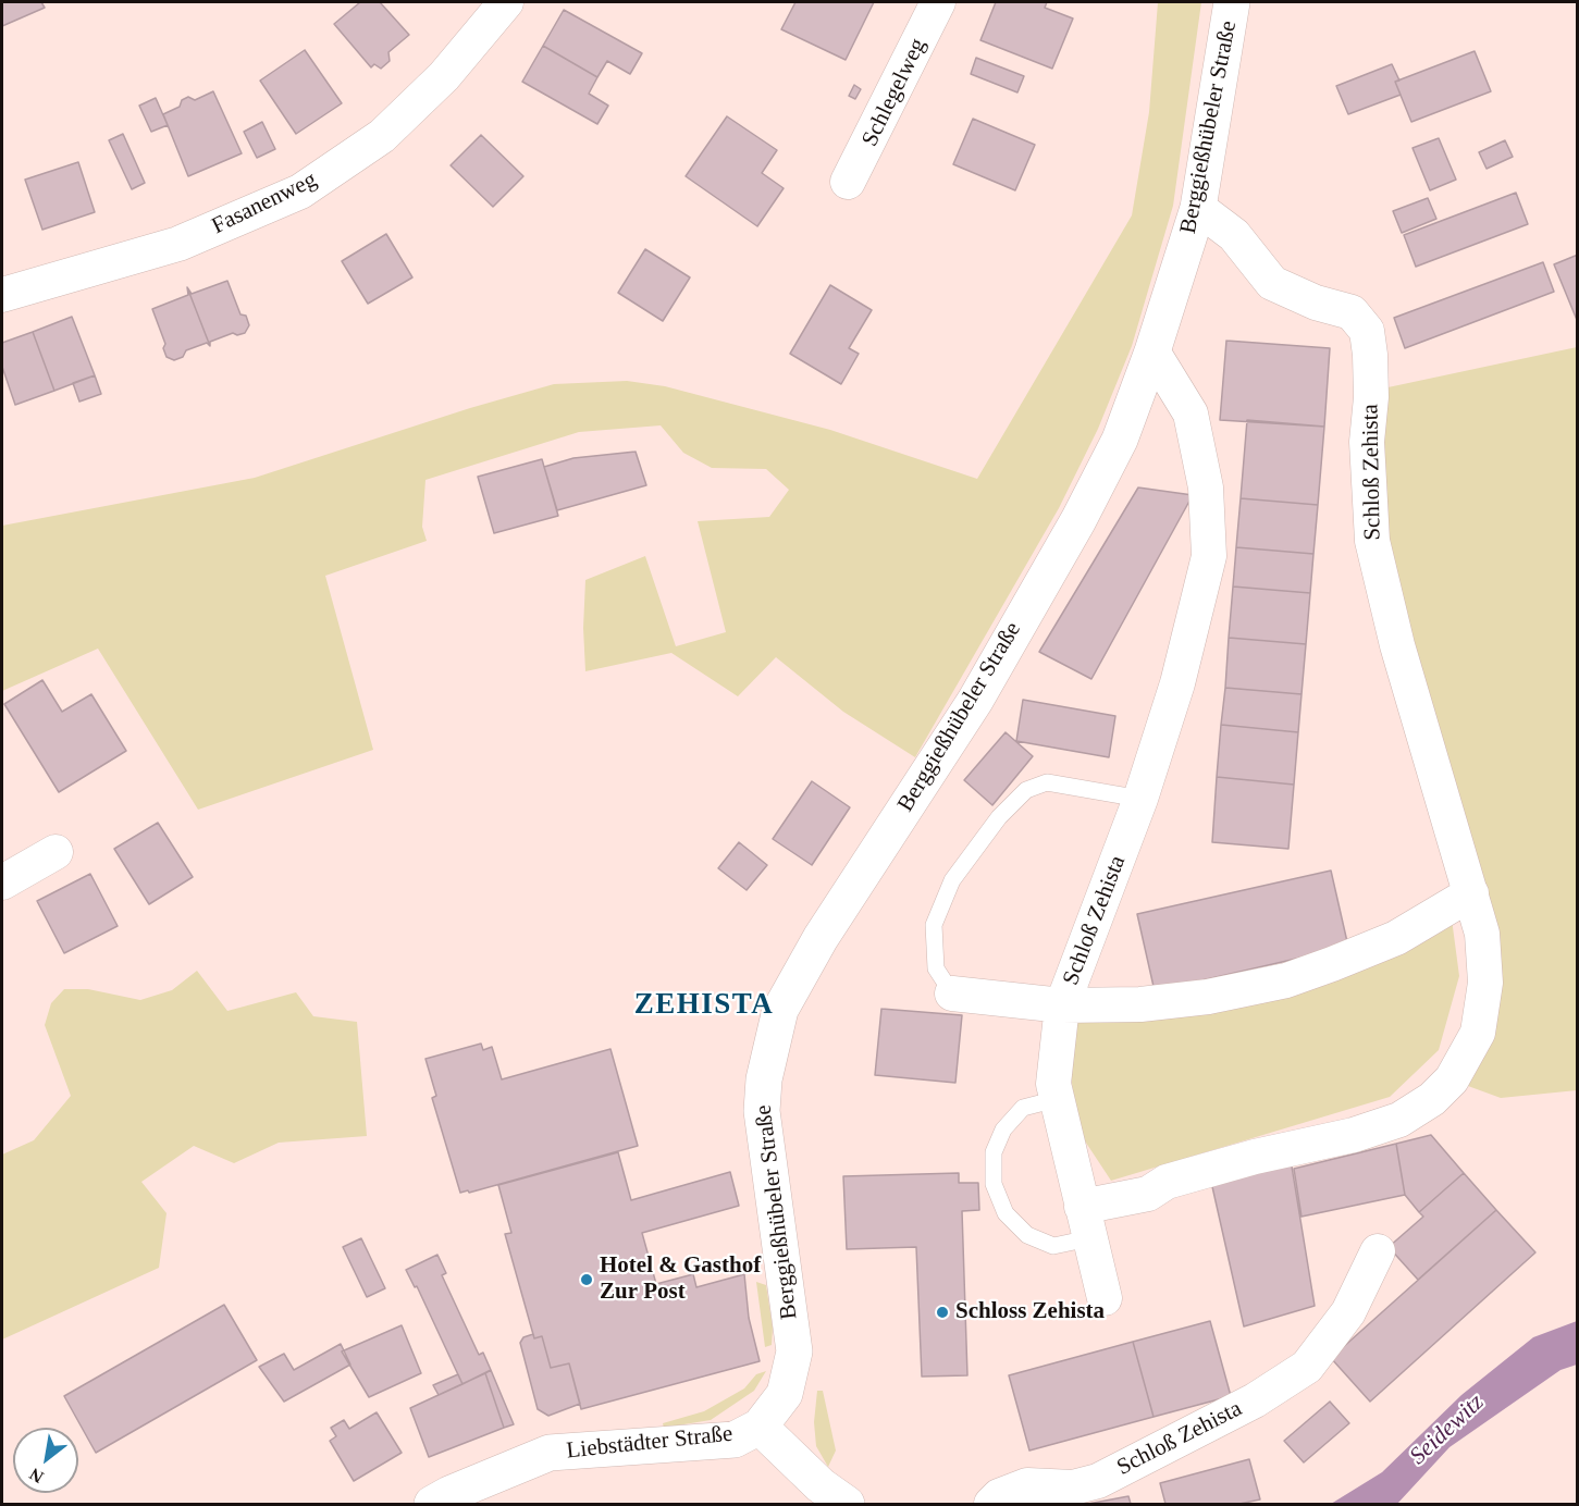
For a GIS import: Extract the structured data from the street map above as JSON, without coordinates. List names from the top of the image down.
{
  "streets": {
    "main road": ["Berggießhübeler Straße", "Liebstädter Straße"],
    "street": ["Schlegelweg", "Fasanenweg", "Schloß Zehista"]
  },
  "crossings": [
    ["Berggießhübeler Straße", "Schloß Zehista"],
    ["Berggießhübeler Straße", "Liebstädter Straße"]
  ],
  "districts": ["ZEHISTA"],
  "water": ["Seidewitz"],
  "places": ["Hotel & Gasthof Zur Post", "Schloss Zehista"],
  "north": "bottom left"
}
